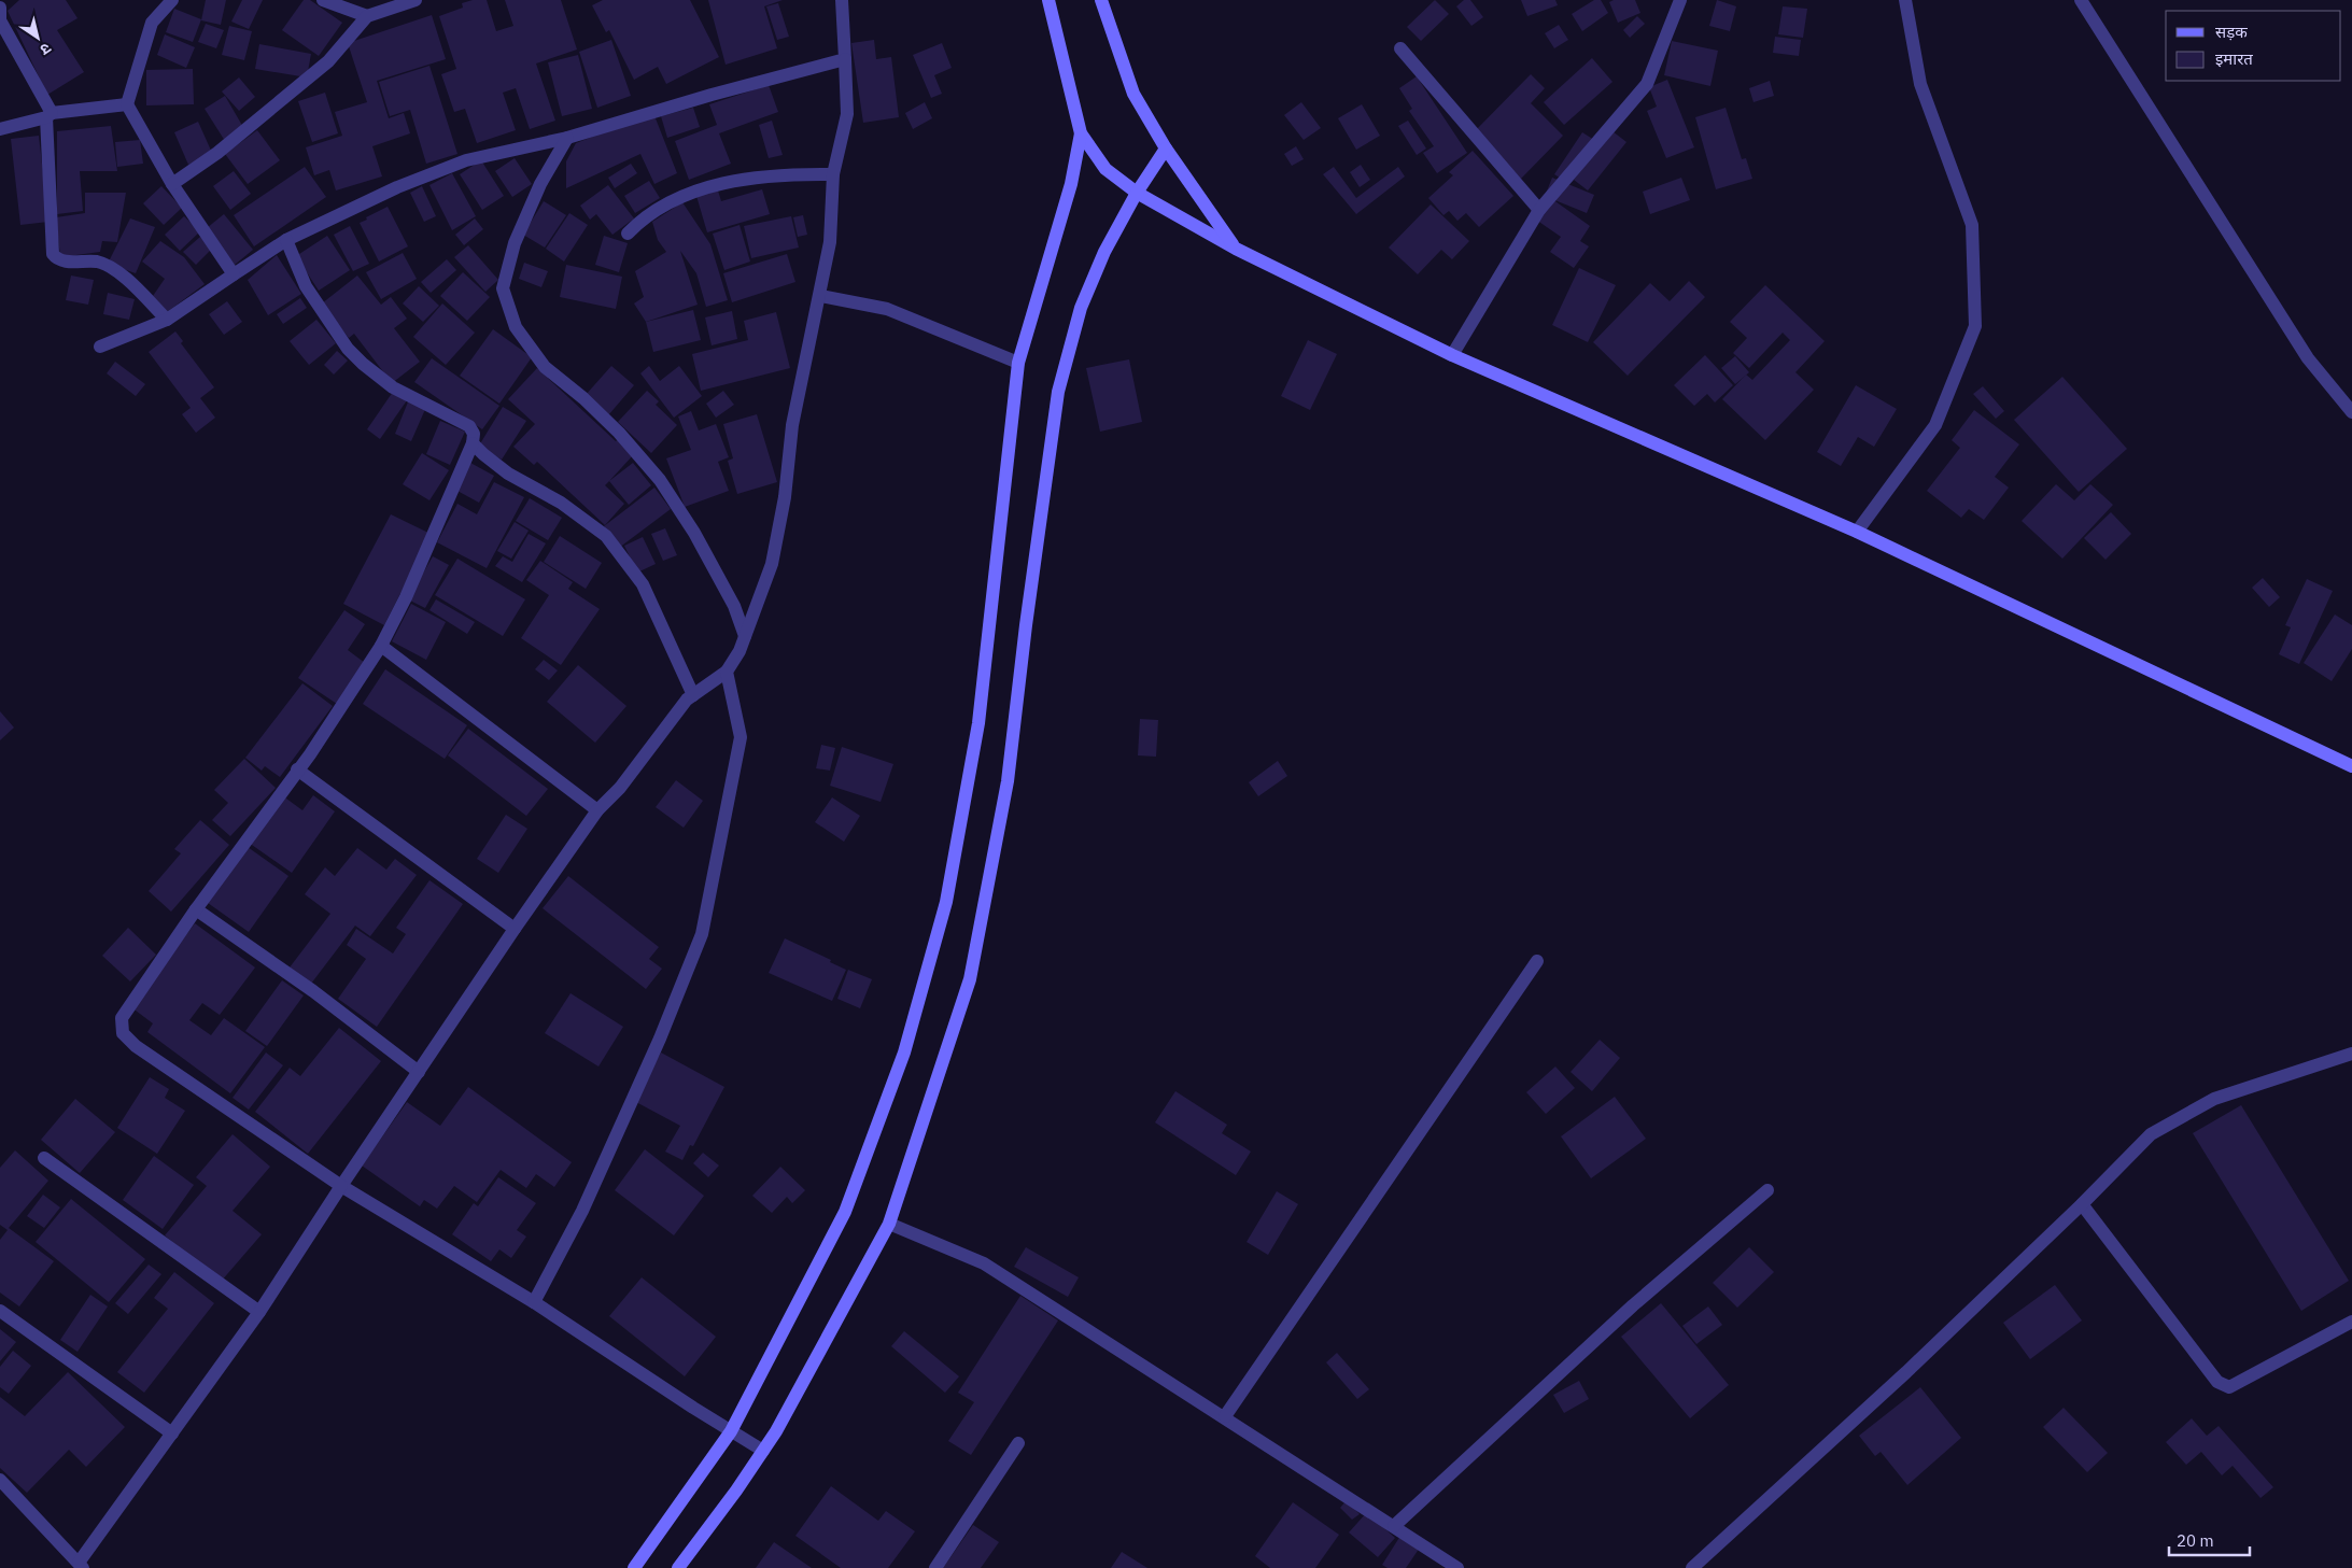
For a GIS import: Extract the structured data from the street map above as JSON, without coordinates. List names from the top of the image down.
{
  "legend": ["सड़क", "इमारत"],
  "scale_bar": "20 m",
  "north": "bottom right"
}
